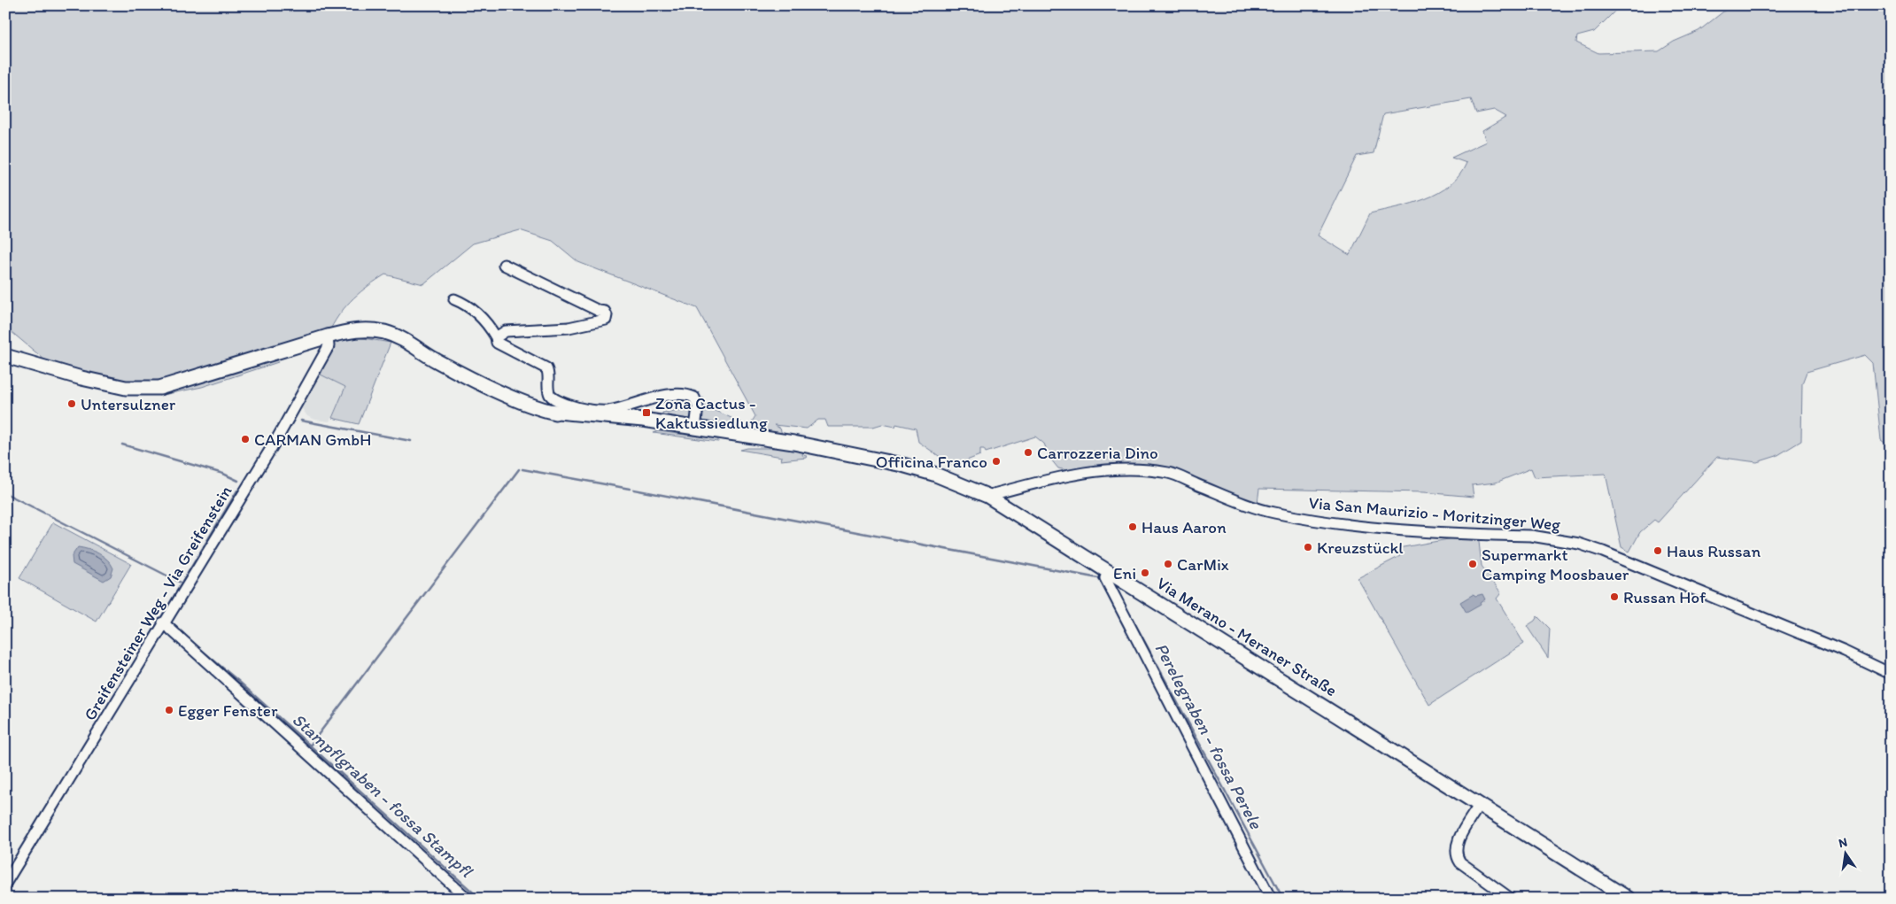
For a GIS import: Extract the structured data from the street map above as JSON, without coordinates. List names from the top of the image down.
{
  "streets": {
    "main road": ["Via Merano - Meraner Straße"],
    "street": ["Via San Maurizio - Moritzinger Weg", "Greifensteiner Weg - Via Greifenstein"]
  },
  "crossings": [
    ["Via San Maurizio - Moritzinger Weg", "Via Merano - Meraner Straße"],
    ["Greifensteiner Weg - Via Greifenstein", "Via Merano - Meraner Straße"]
  ],
  "water": ["Perelegraben - fossa Perele", "Stampflgraben - fossa Stampfl"],
  "places": {
    "other": [
      "Untersulzner",
      "CARMAN GmbH",
      "Carrozzeria Dino",
      "Officina Franco",
      "Haus Aaron",
      "Kreuzstückl",
      "Haus Russan",
      "CarMix",
      "Supermarkt Camping Moosbauer",
      "Eni",
      "Russan Hof",
      "Egger Fenster"
    ],
    "transit": ["Zona Cactus - Kaktussiedlung"]
  },
  "north": "top"
}
